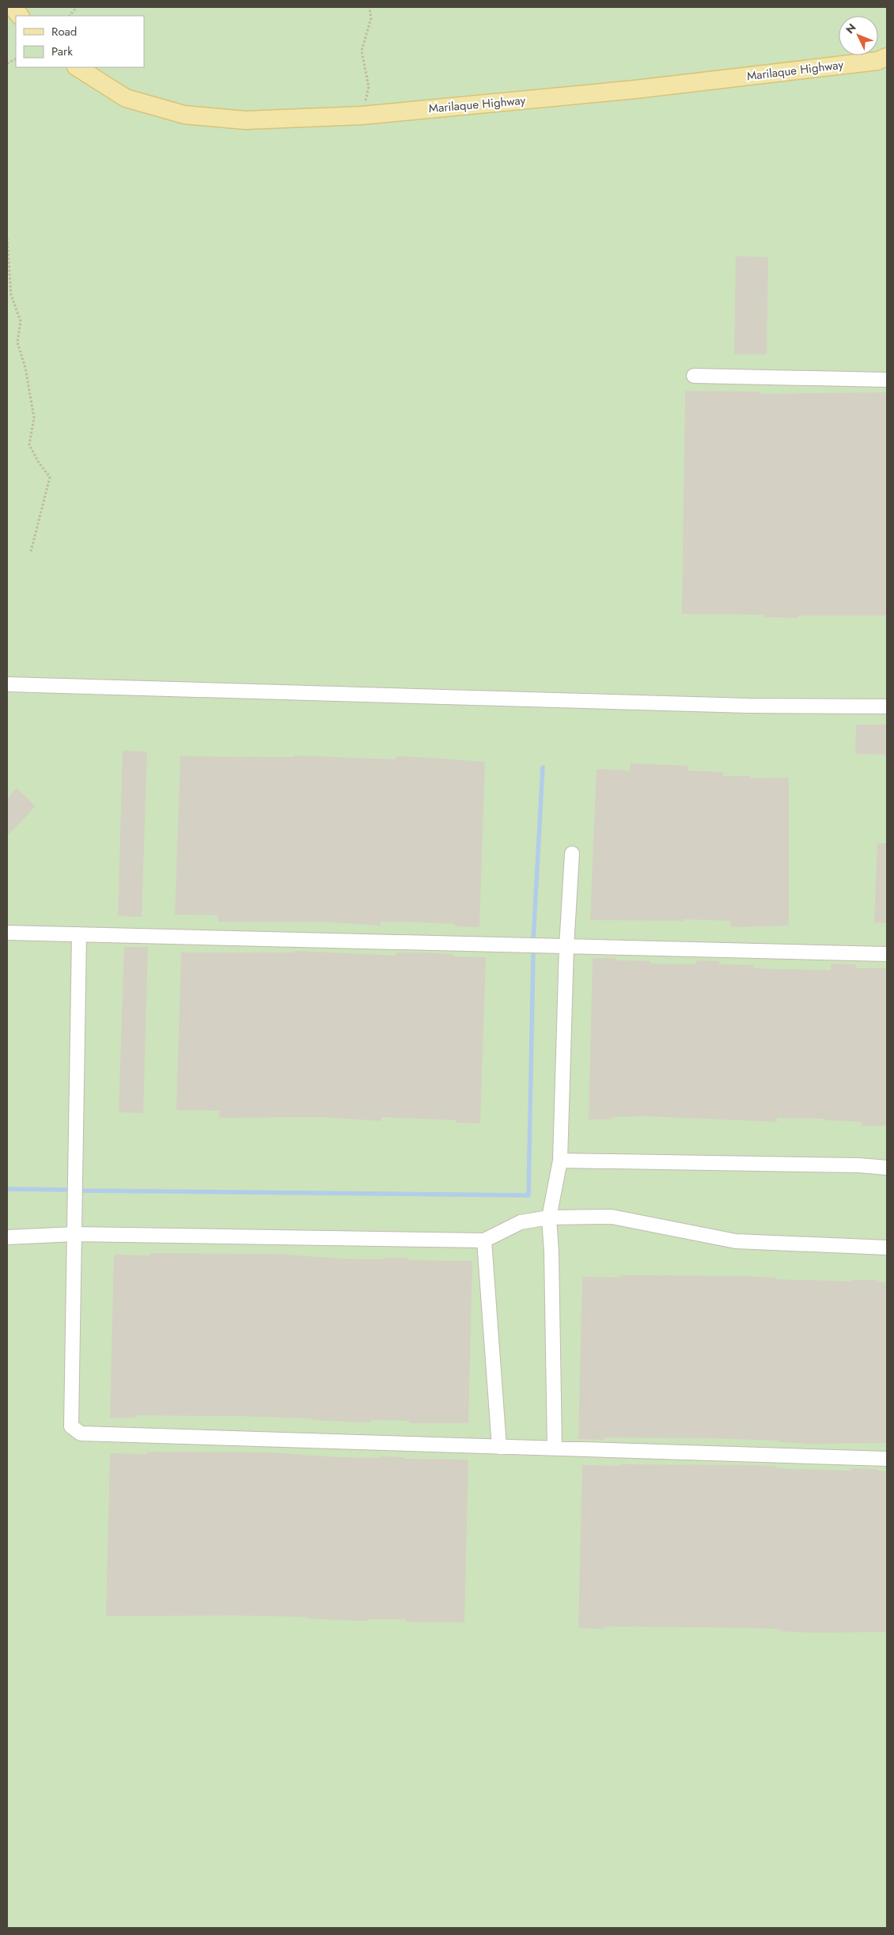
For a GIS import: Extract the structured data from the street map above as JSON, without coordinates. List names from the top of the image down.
{
  "streets": {
    "main road": ["Marilaque Highway"]
  },
  "legend": ["Road", "Park"],
  "north": "top left"
}
